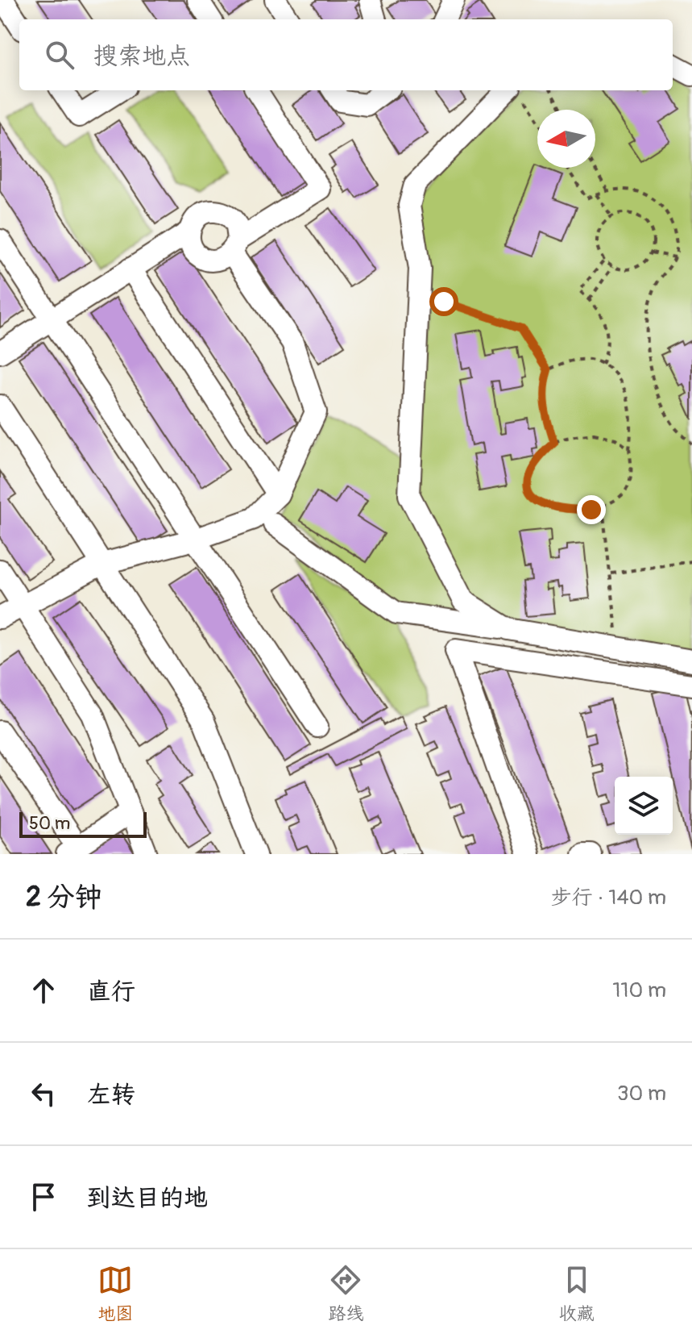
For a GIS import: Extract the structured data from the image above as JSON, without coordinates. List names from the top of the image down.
{
  "scale_bar": "50 m",
  "north": "left",
  "page": {
    "search": "搜索地点",
    "scale": "50 m",
    "heading": ["2 分钟", "步行 · 140 m"],
    "list": [
      ["直行", "110 m"],
      ["左转", "30 m"],
      "到达目的地"
    ],
    "nav": ["地图", "路线", "收藏"]
  }
}
